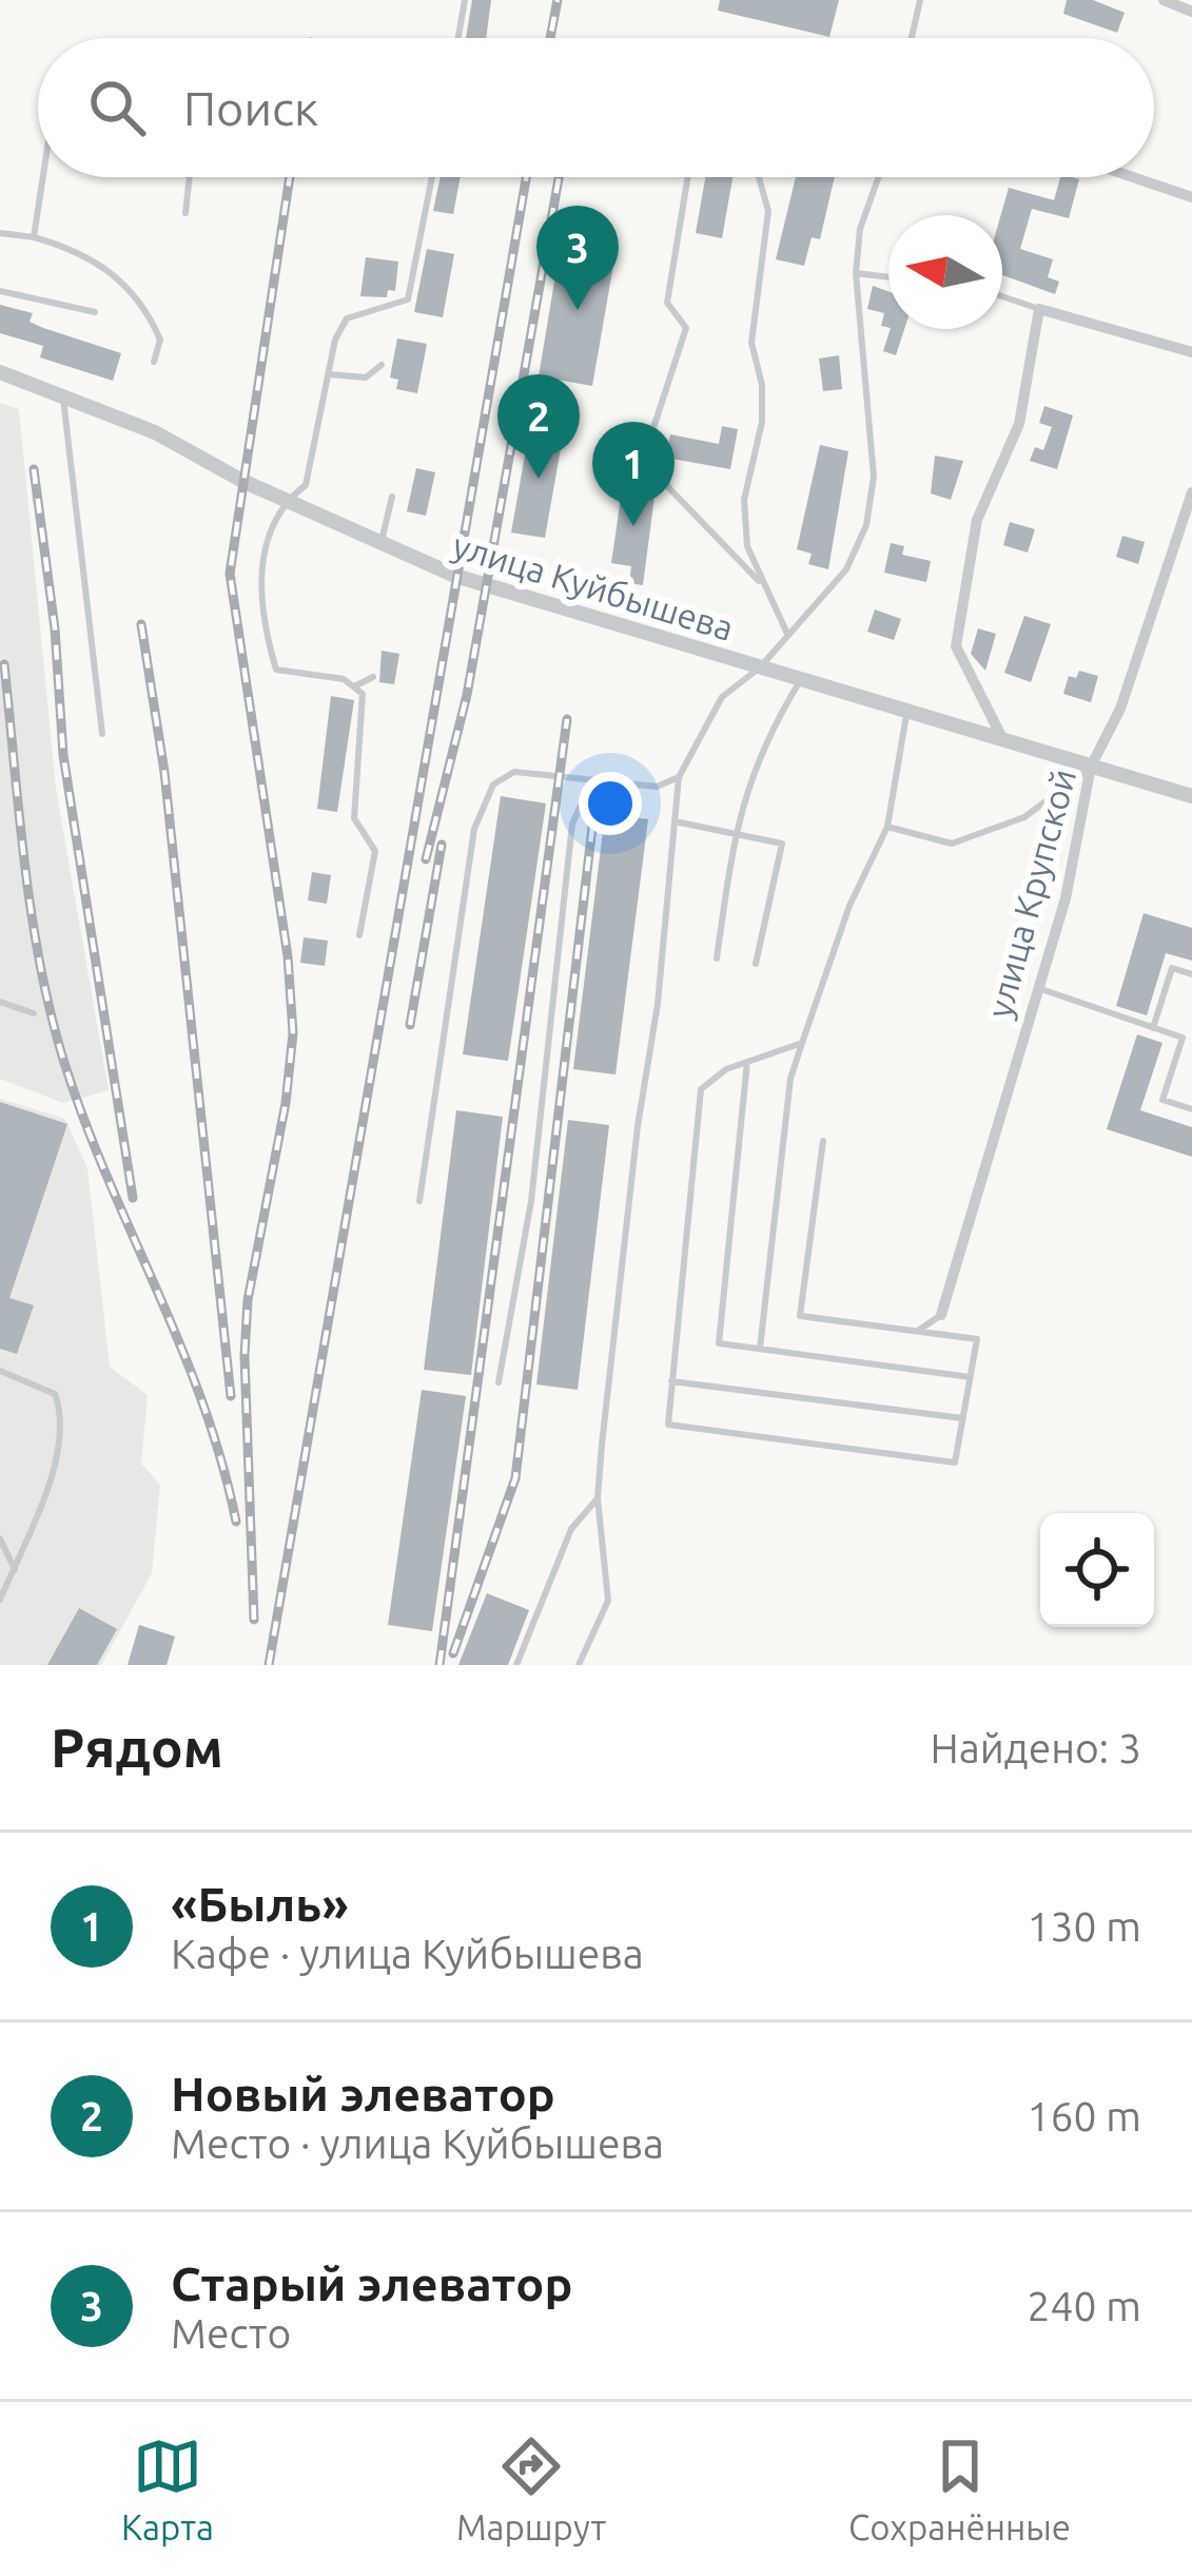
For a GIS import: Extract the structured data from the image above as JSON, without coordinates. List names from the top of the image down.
{
  "streets": {
    "street": ["улица Куйбышева", "улица Крупской"]
  },
  "crossings": [
    ["улица Куйбышева", "улица Крупской"]
  ],
  "north": "left",
  "page": {
    "search": "Поиск",
    "pins": ["3", "2", "1"],
    "heading": ["Рядом", "Найдено: 3"],
    "list": [
      {
        "mark": "1",
        "name": "«Быль»",
        "note": "Кафе · улица Куйбышева",
        "value": "130 m"
      },
      {
        "mark": "2",
        "name": "Новый элеватор",
        "note": "Место · улица Куйбышева",
        "value": "160 m"
      },
      {
        "mark": "3",
        "name": "Старый элеватор",
        "note": "Место",
        "value": "240 m"
      }
    ],
    "nav": ["Карта", "Маршрут", "Сохранённые"]
  }
}
